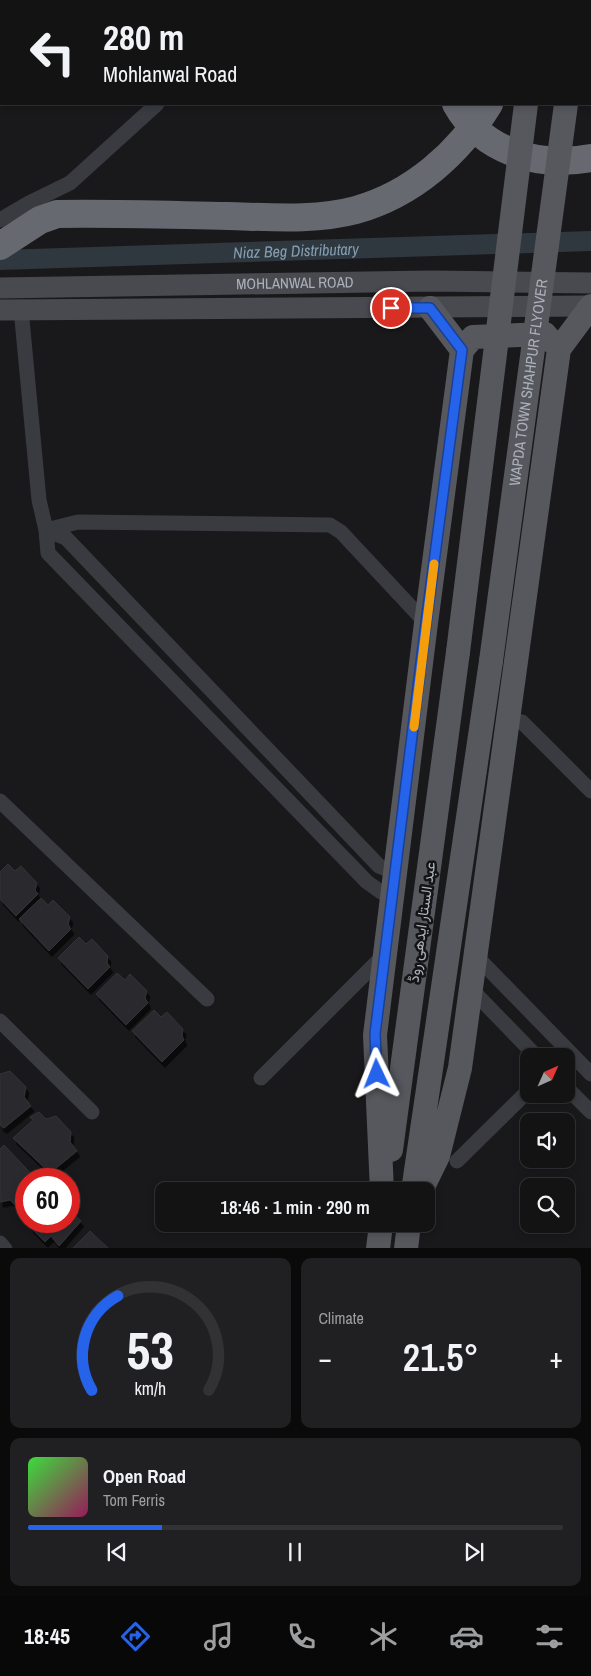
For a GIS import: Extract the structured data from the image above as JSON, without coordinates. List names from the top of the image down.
{
  "streets": {
    "main road": ["MOHLANWAL ROAD", "WAPDA TOWN SHAHPUR FLYOVER", "عبد الستار ایدھی روڈ"]
  },
  "crossings": [
    ["WAPDA TOWN SHAHPUR FLYOVER", "عبد الستار ایدھی روڈ"]
  ],
  "water": ["Niaz Beg Distributary"],
  "north": "top right",
  "page": {
    "turn": ["280 m", "Mohlanwal Road"],
    "limit": "60",
    "trip": "18:46 · 1 min · 290 m",
    "tile": "Climate",
    "heat": ["−", "21.5°", "+"],
    "song": ["Open Road", "Tom Ferris"],
    "tabs": "18:45",
    "gauge": ["53", "km/h"]
  }
}
